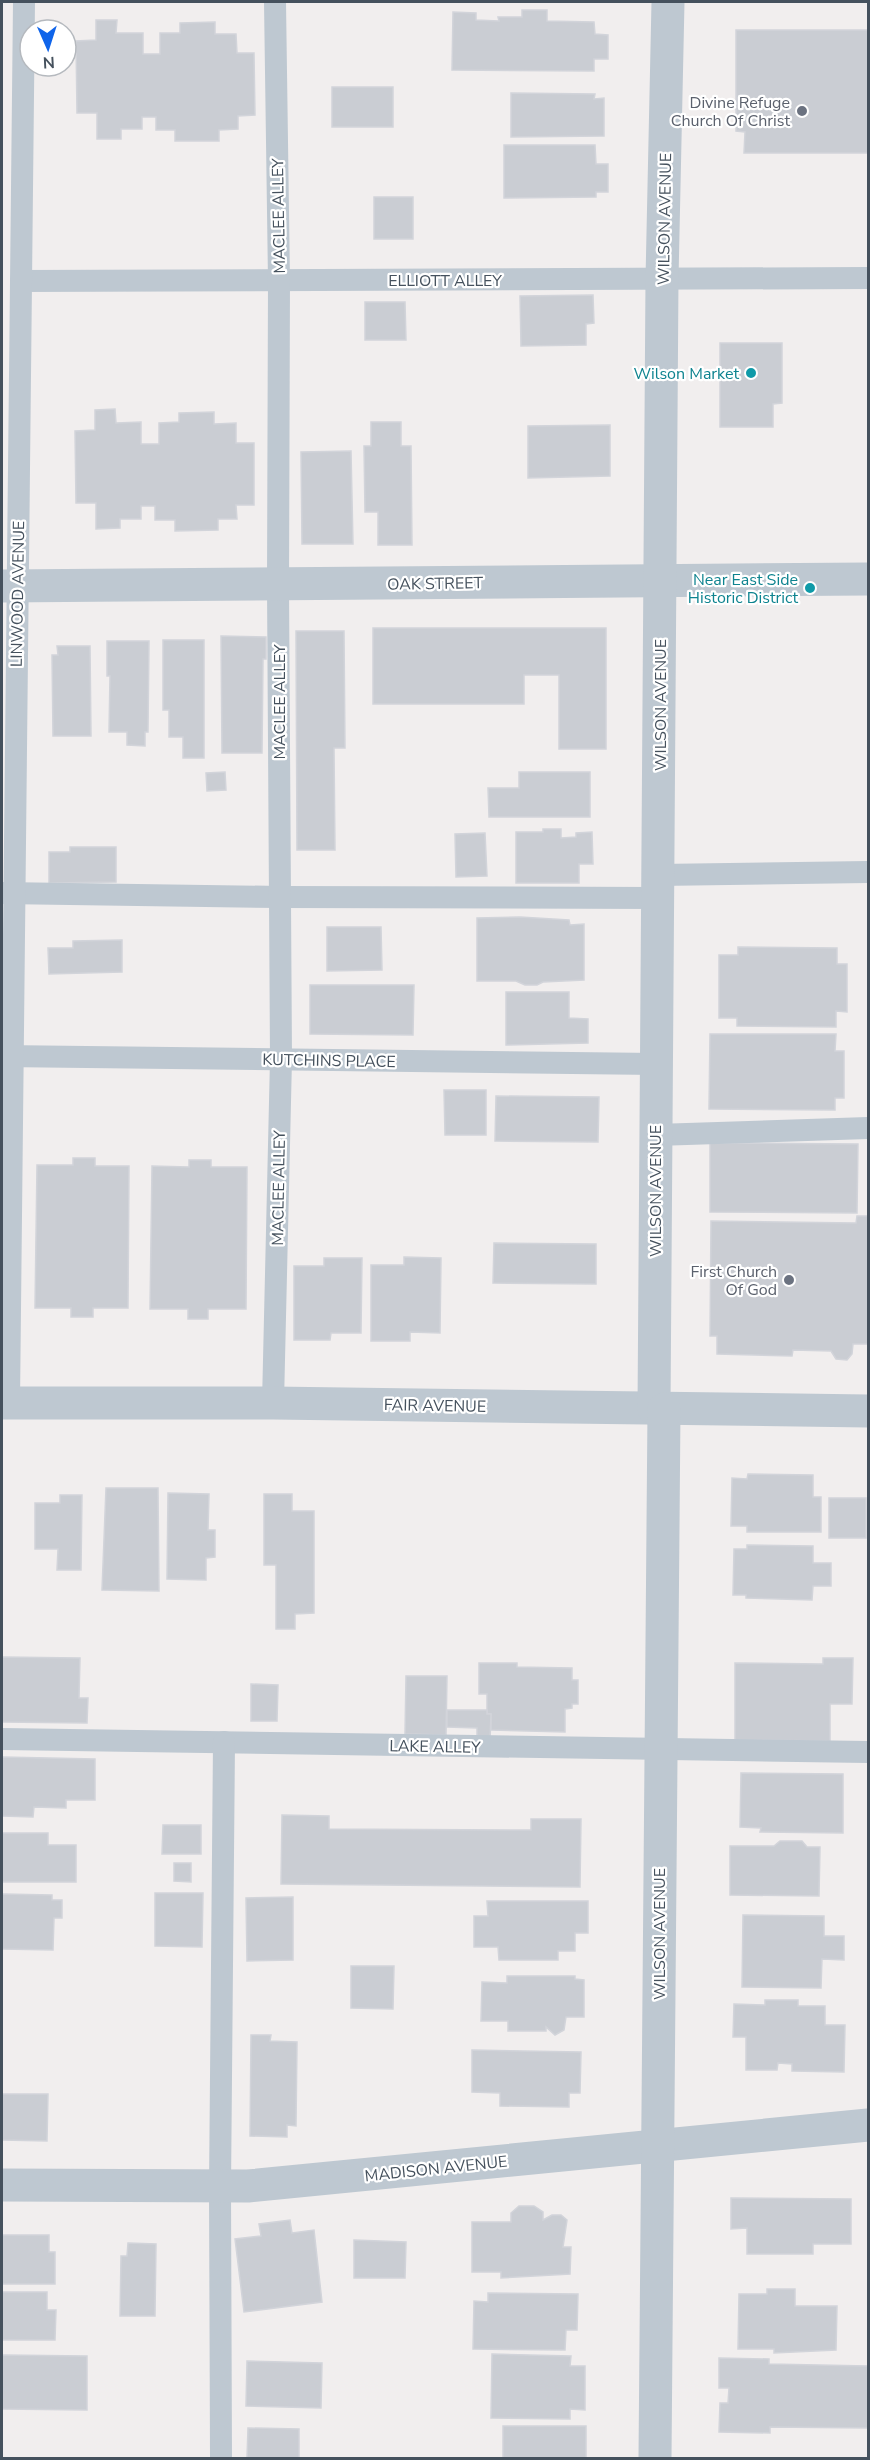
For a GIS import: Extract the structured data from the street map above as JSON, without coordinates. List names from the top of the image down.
{
  "streets": {
    "street": [
      "WILSON AVENUE",
      "OAK STREET",
      "FAIR AVENUE",
      "MADISON AVENUE"
    ],
    "lane": [
      "MACLEE ALLEY",
      "ELLIOTT ALLEY",
      "LINWOOD AVENUE",
      "KUTCHINS PLACE",
      "LAKE ALLEY"
    ]
  },
  "crossings": [
    ["MACLEE ALLEY", "ELLIOTT ALLEY"],
    ["MACLEE ALLEY", "OAK STREET"],
    ["MACLEE ALLEY", "KUTCHINS PLACE"],
    ["MACLEE ALLEY", "FAIR AVENUE"],
    ["WILSON AVENUE", "ELLIOTT ALLEY"],
    ["WILSON AVENUE", "OAK STREET"],
    ["WILSON AVENUE", "KUTCHINS PLACE"],
    ["WILSON AVENUE", "FAIR AVENUE"],
    ["WILSON AVENUE", "LAKE ALLEY"],
    ["WILSON AVENUE", "MADISON AVENUE"],
    ["ELLIOTT ALLEY", "LINWOOD AVENUE"],
    ["OAK STREET", "LINWOOD AVENUE"],
    ["LINWOOD AVENUE", "KUTCHINS PLACE"],
    ["LINWOOD AVENUE", "FAIR AVENUE"]
  ],
  "places": [
    "Divine Refuge Church Of Christ",
    "Wilson Market",
    "Near East Side Historic District",
    "First Church Of God"
  ],
  "north": "bottom"
}
